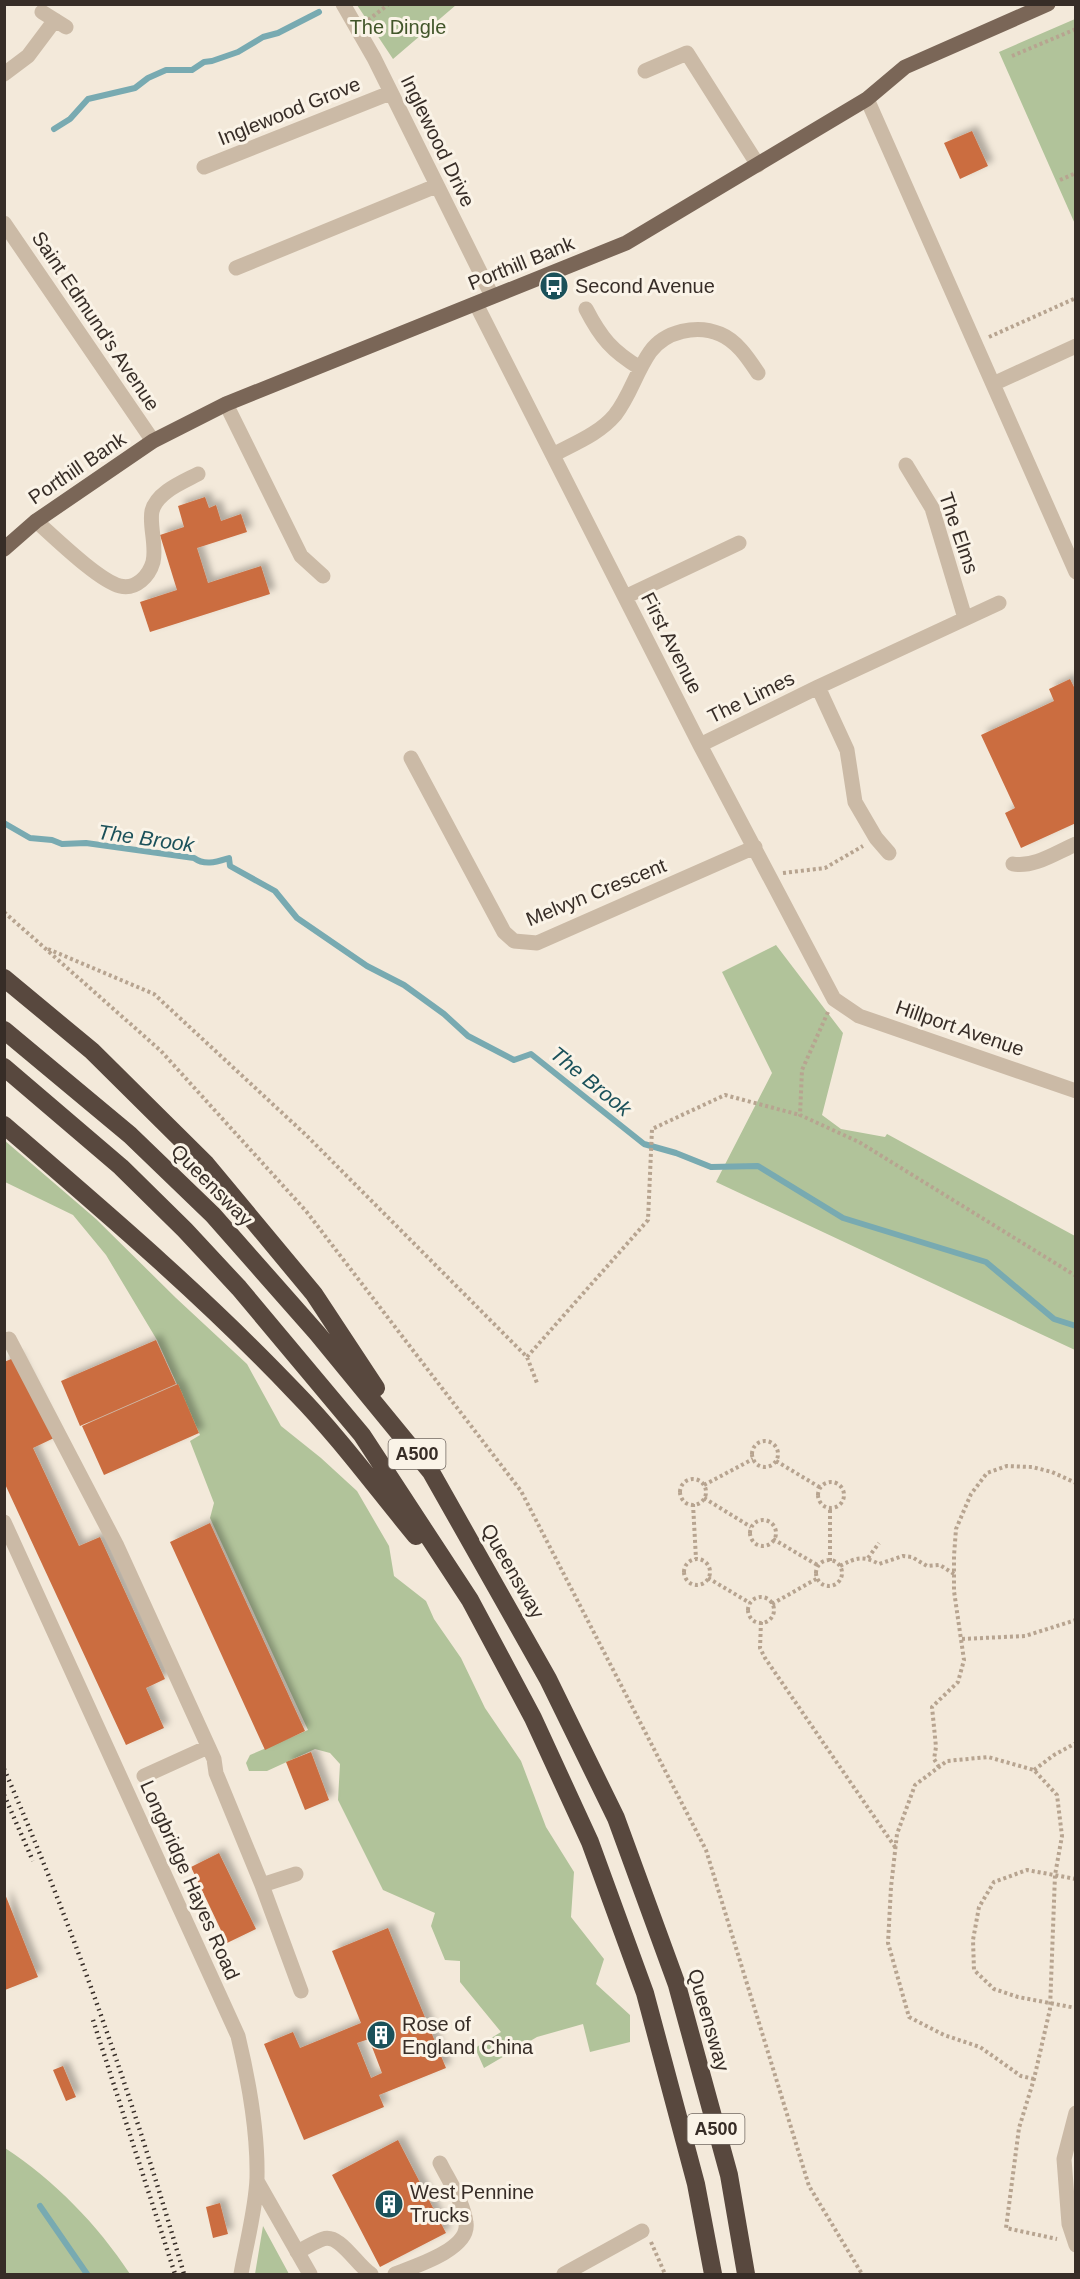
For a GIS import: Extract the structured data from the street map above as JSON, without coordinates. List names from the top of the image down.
{
  "streets": {
    "highway": ["Queensway", "A500"],
    "main road": ["Porthill Bank"],
    "street": [
      "Inglewood Grove",
      "Inglewood Drive",
      "Saint Edmund's Avenue",
      "The Elms",
      "First Avenue",
      "The Limes",
      "Melvyn Crescent",
      "Hillport Avenue",
      "Longbridge Hayes Road"
    ]
  },
  "crossings": [
    ["Inglewood Grove", "Inglewood Drive"],
    ["Inglewood Drive", "Porthill Bank"],
    ["Porthill Bank", "Saint Edmund's Avenue"],
    ["Porthill Bank", "First Avenue"],
    ["First Avenue", "The Limes"],
    ["First Avenue", "Melvyn Crescent"],
    ["First Avenue", "Hillport Avenue"]
  ],
  "water": ["The Brook"],
  "parks": ["The Dingle"],
  "places": {
    "bus stop": ["Second Avenue"],
    "building": ["Rose of England China", "West Pennine Trucks"]
  }
}
